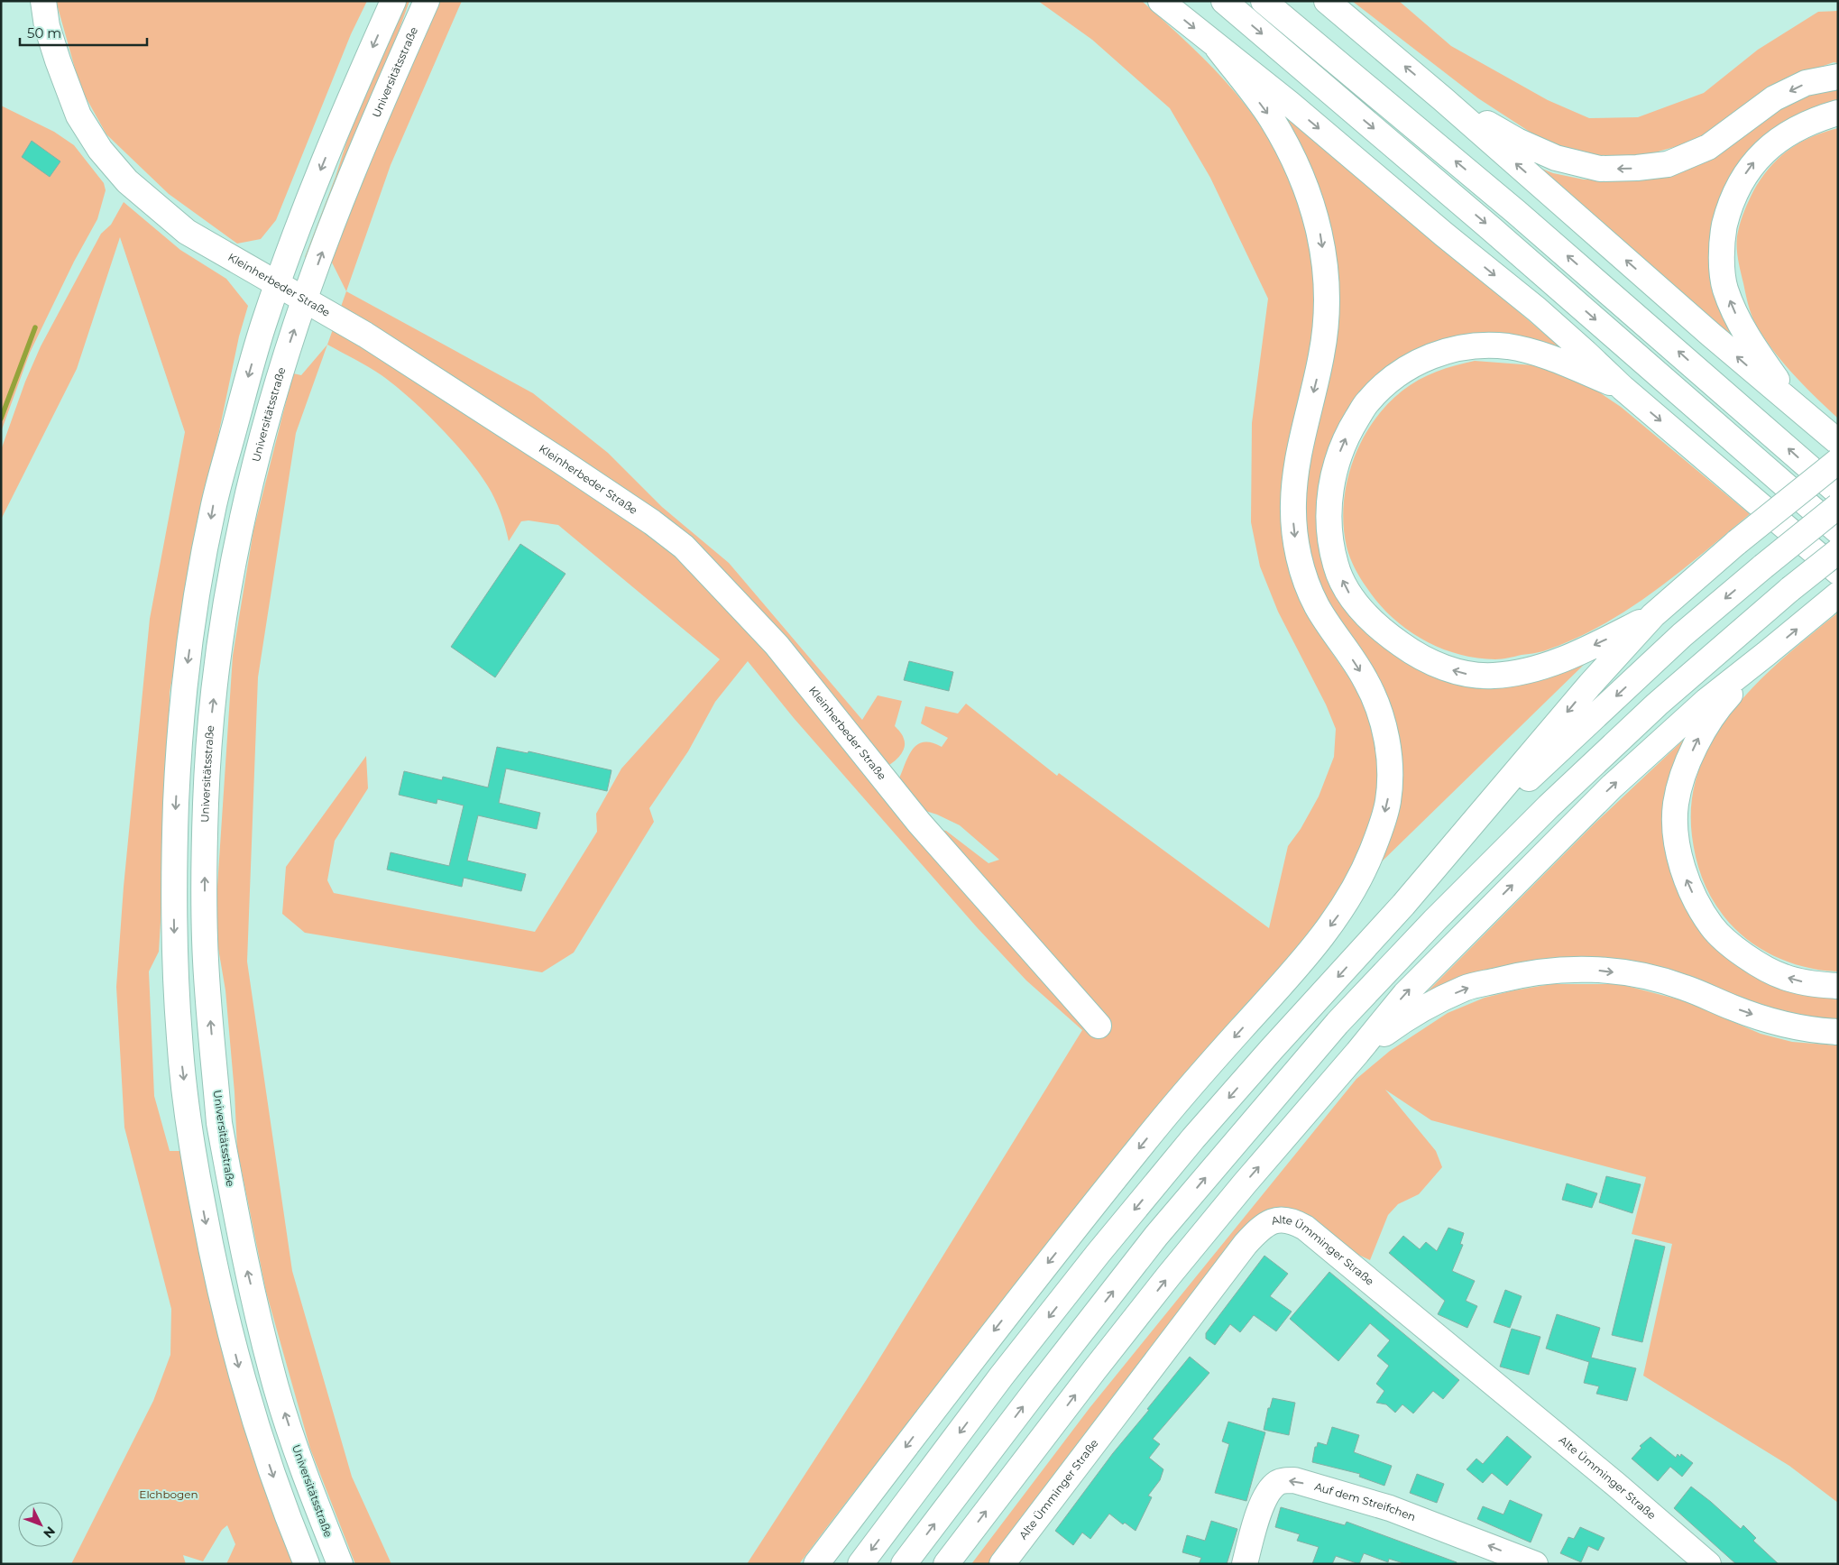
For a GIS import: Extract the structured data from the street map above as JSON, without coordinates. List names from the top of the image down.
{
  "streets": {
    "main road": [
      "Universitätsstraße",
      "Kleinherbeder Straße",
      "Alte Ümminger Straße",
      "Auf dem Streifchen"
    ]
  },
  "crossings": [
    ["Universitätsstraße", "Kleinherbeder Straße"]
  ],
  "one_way": ["Auf dem Streifchen"],
  "parks": ["Elchbogen"],
  "scale_bar": "50 m",
  "north": "bottom right"
}
